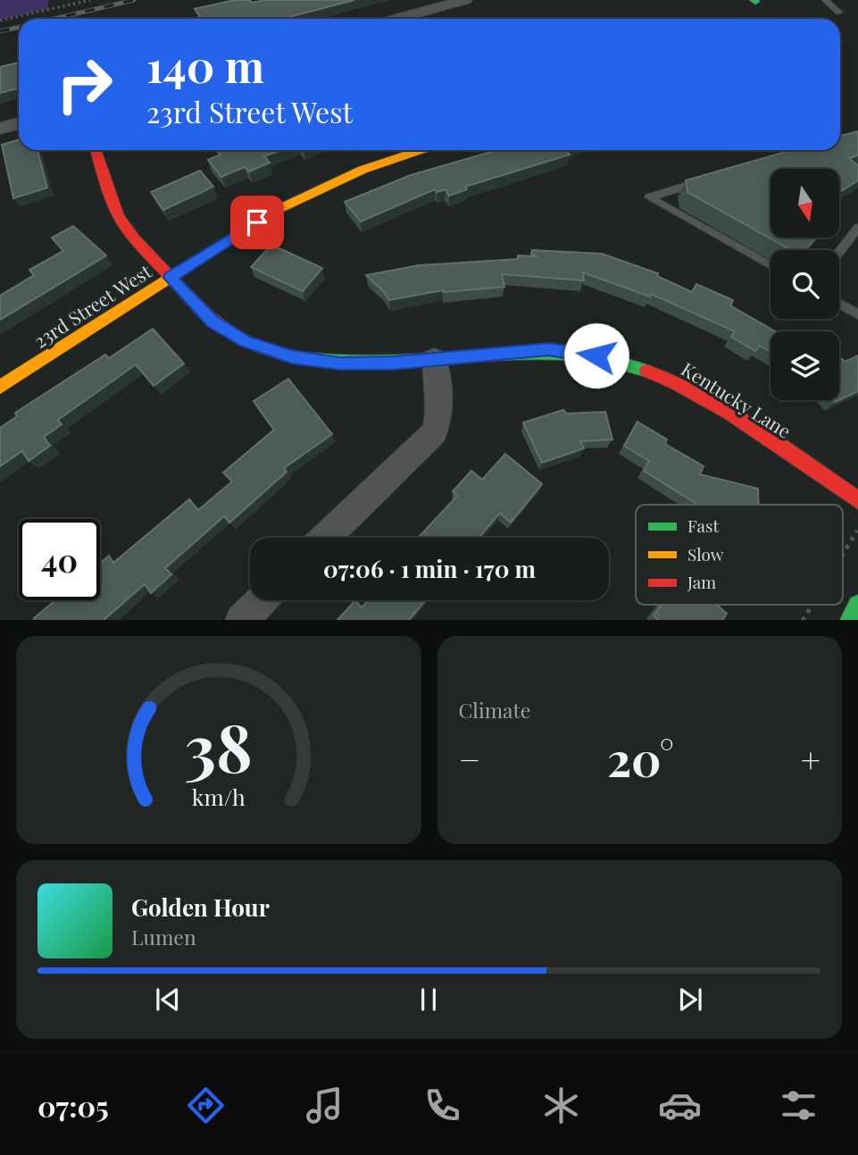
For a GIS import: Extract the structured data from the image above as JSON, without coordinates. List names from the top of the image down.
{
  "streets": {
    "street": ["23rd Street West", "Kentucky Lane"]
  },
  "crossings": [
    ["23rd Street West", "Kentucky Lane"]
  ],
  "legend": ["Fast", "Slow", "Jam"],
  "north": "bottom",
  "page": {
    "turn": ["140 m", "23rd Street West"],
    "limit": "40",
    "trip": "07:06 · 1 min · 170 m",
    "tile": "Climate",
    "heat": ["−", "20°", "+"],
    "song": ["Golden Hour", "Lumen"],
    "tabs": "07:05",
    "gauge": ["38", "km/h"]
  }
}
